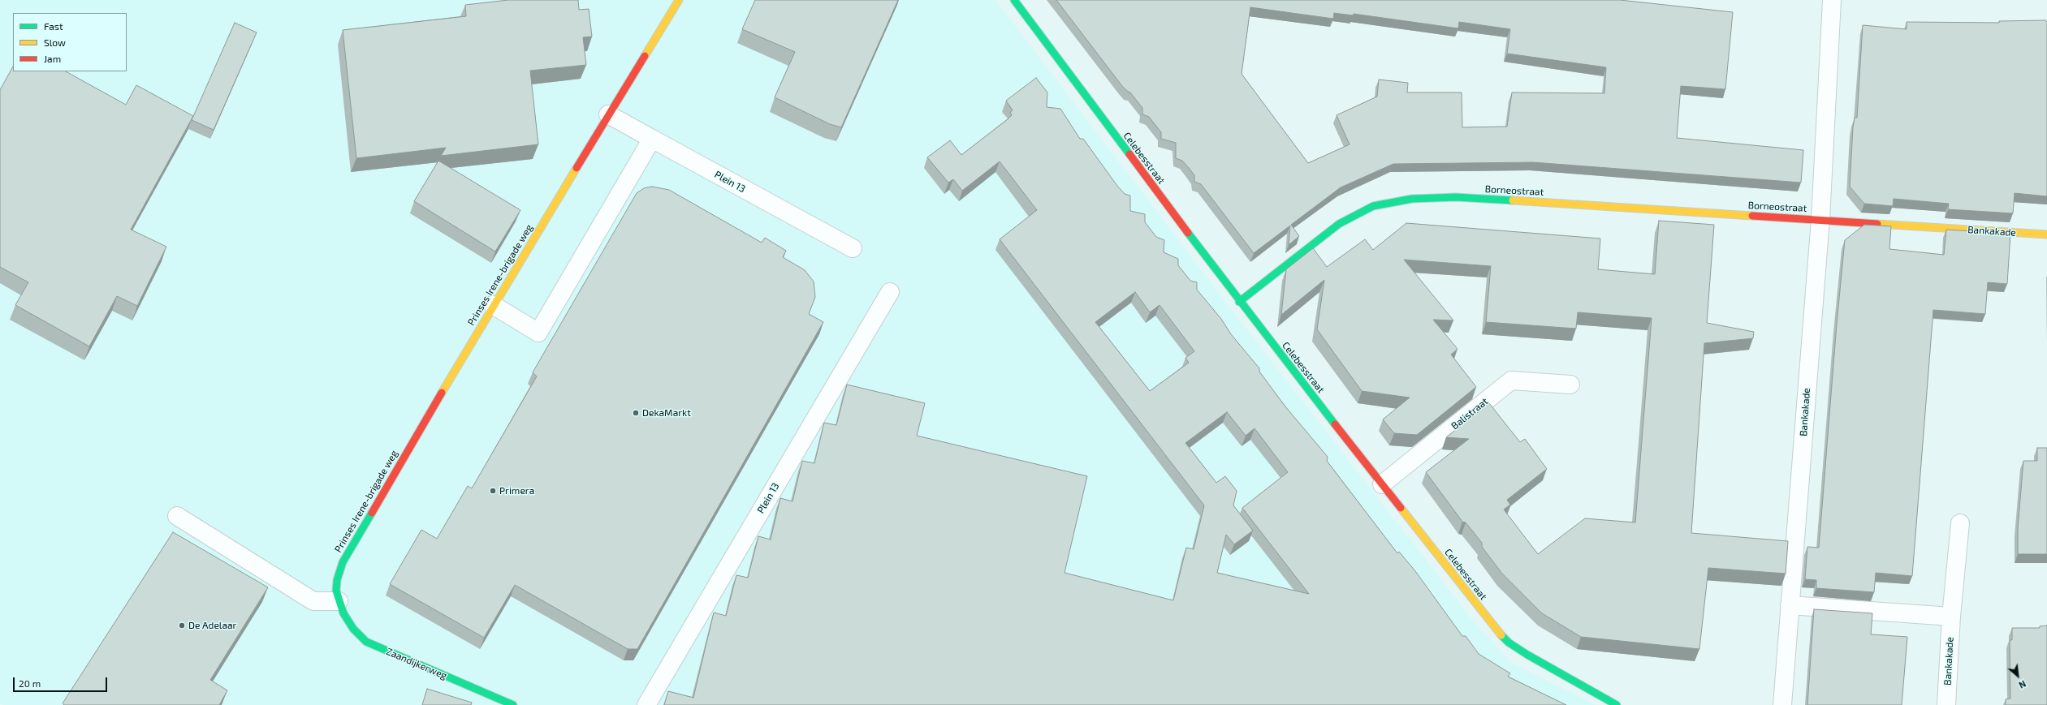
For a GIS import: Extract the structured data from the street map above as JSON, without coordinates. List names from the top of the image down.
{
  "streets": {
    "street": [
      "Celebesstraat",
      "Plein 13",
      "Borneostraat",
      "Bankakade",
      "Prinses Irene-brigade weg",
      "Balistraat",
      "Zaandijkerweg"
    ]
  },
  "crossings": [
    ["Celebesstraat", "Borneostraat"],
    ["Celebesstraat", "Balistraat"],
    ["Plein 13", "Prinses Irene-brigade weg"],
    ["Borneostraat", "Bankakade"],
    ["Prinses Irene-brigade weg", "Zaandijkerweg"]
  ],
  "places": ["DekaMarkt", "Primera", "De Adelaar"],
  "legend": ["Fast", "Slow", "Jam"],
  "scale_bar": "20 m",
  "north": "bottom right"
}
